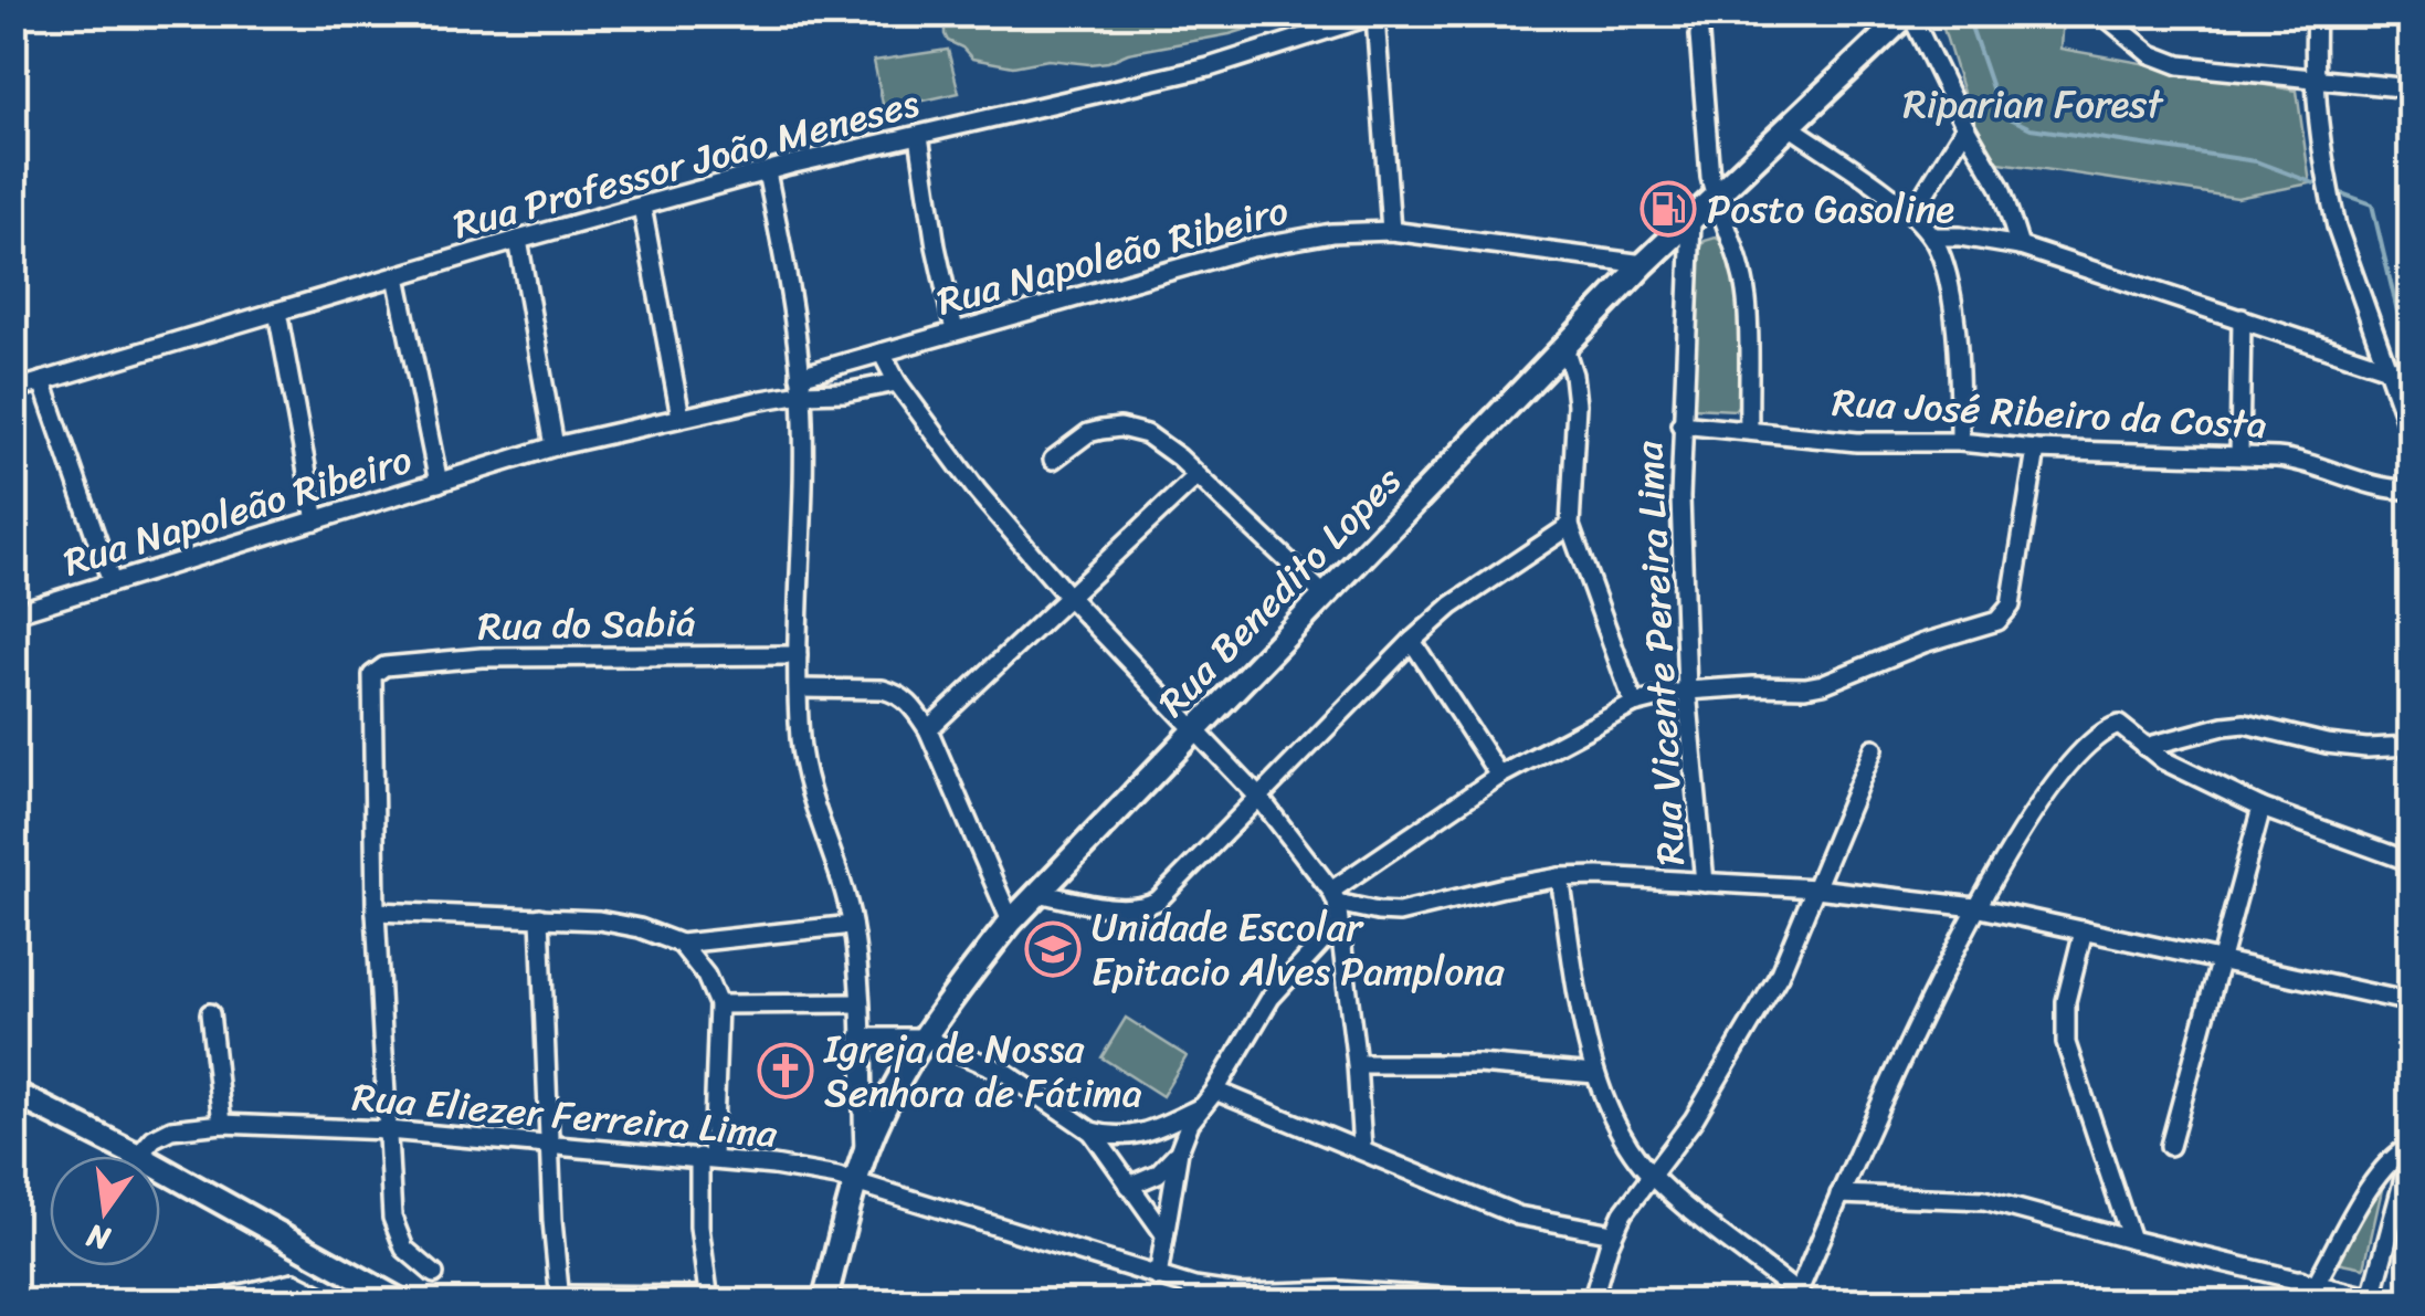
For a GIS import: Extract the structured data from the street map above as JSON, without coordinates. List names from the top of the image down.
{
  "streets": {
    "main road": ["Rua Benedito Lopes"],
    "street": [
      "Rua Professor João Meneses",
      "Rua Napoleão Ribeiro",
      "Rua José Ribeiro da Costa",
      "Rua do Sabiá",
      "Rua Vicente Pereira Lima",
      "Rua Eliezer Ferreira Lima"
    ]
  },
  "crossings": [
    ["Rua Napoleão Ribeiro", "Rua Benedito Lopes"],
    ["Rua José Ribeiro da Costa", "Rua Vicente Pereira Lima"],
    ["Rua Benedito Lopes", "Rua Vicente Pereira Lima"],
    ["Rua Benedito Lopes", "Rua Eliezer Ferreira Lima"]
  ],
  "parks": ["Riparian Forest"],
  "places": {
    "fuel station": ["Posto Gasoline"],
    "school or university": ["Unidade Escolar Epitacio Alves Pamplona"],
    "church": ["Igreja de Nossa Senhora de Fátima"]
  },
  "north": "bottom"
}
